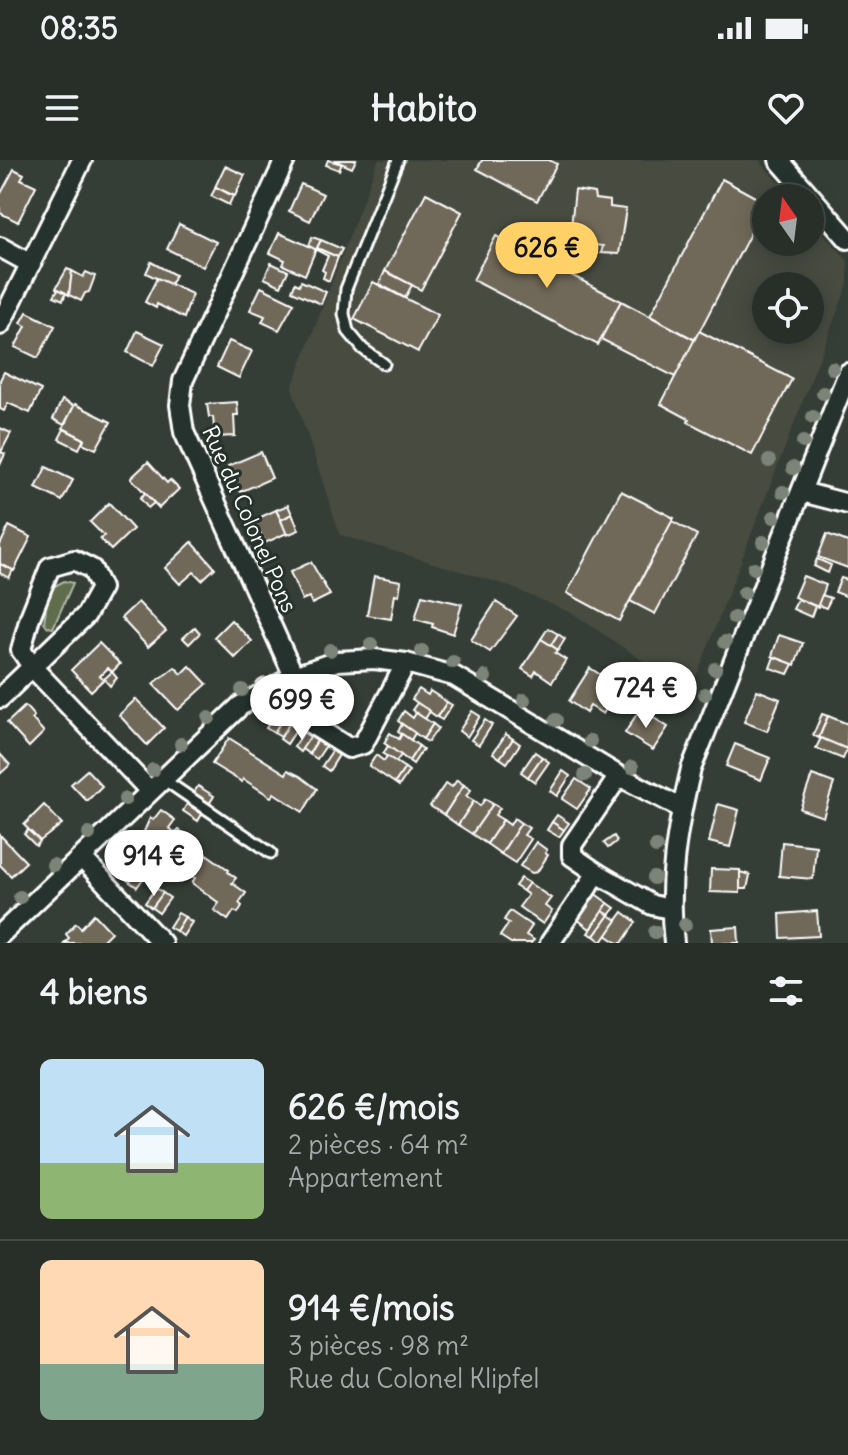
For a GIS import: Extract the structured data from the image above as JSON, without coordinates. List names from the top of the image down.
{
  "streets": {
    "street": ["Rue du Colonel Pons"]
  },
  "north": "top",
  "page": {
    "status": "08:35",
    "header": "Habito",
    "price": [
      "626 €",
      "724 €",
      "699 €",
      "914 €"
    ],
    "heading": "4 biens",
    "list": [
      {
        "name": "626 €/mois",
        "note": "2 pièces · 64 m² · Appartement"
      },
      {
        "name": "914 €/mois",
        "note": "3 pièces · 98 m² · Rue du Colonel Klipfel"
      }
    ]
  }
}
